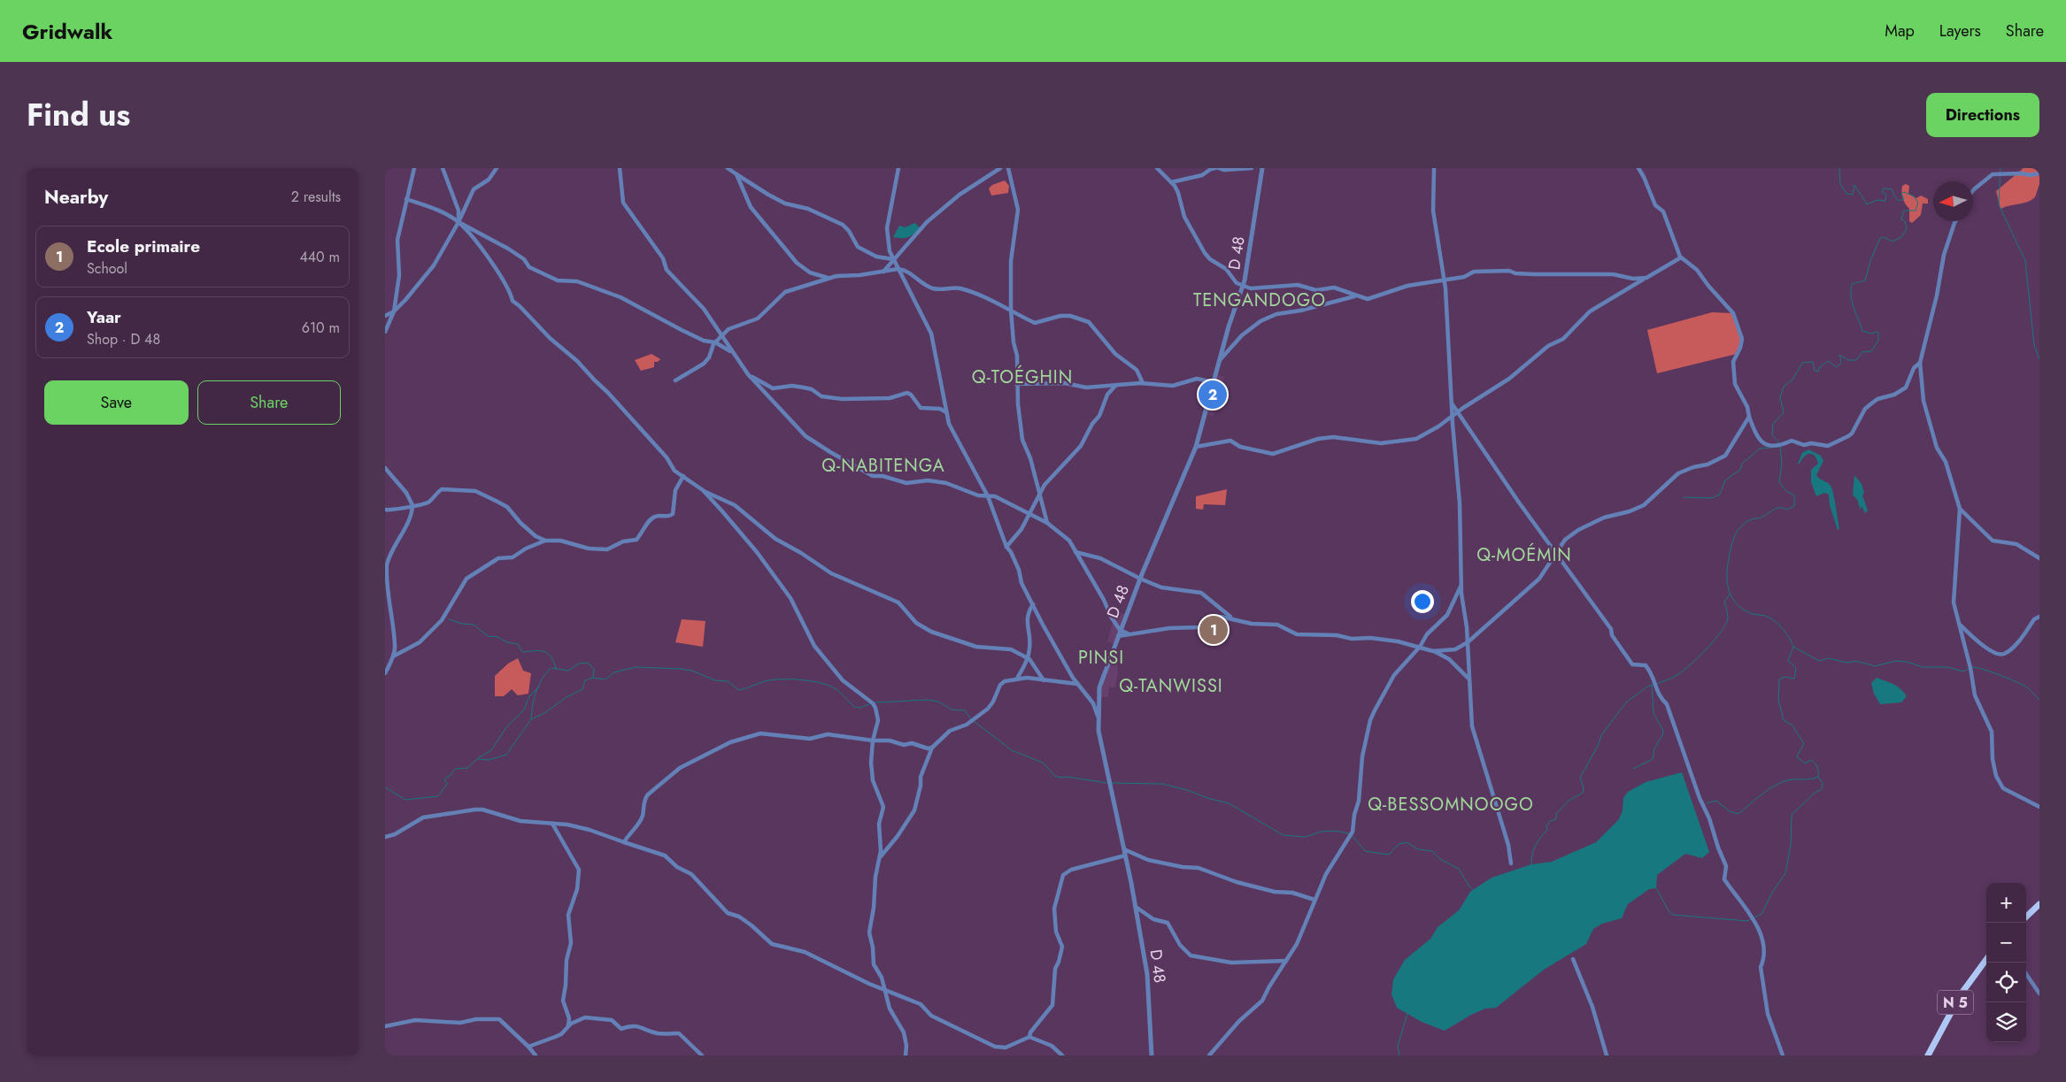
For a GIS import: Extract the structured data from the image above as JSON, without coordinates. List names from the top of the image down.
{
  "streets": {
    "highway": ["N 5"],
    "street": ["D 48"]
  },
  "districts": [
    "TENGANDOGO",
    "Q-TOÉGHIN",
    "Q-NABITENGA",
    "Q-MOÉMIN",
    "PINSI",
    "Q-TANWISSI",
    "Q-BESSOMNOOGO"
  ],
  "north": "left",
  "page": {
    "header": "Gridwalk",
    "nav": ["Map", "Layers", "Share"],
    "title": "Find us",
    "buttons": [
      "Directions",
      ["Save", "Share"]
    ],
    "heading": ["Nearby", "2 results"],
    "list": [
      {
        "mark": "1",
        "name": "Ecole primaire",
        "note": "School",
        "value": "440 m"
      },
      {
        "mark": "2",
        "name": "Yaar",
        "note": "Shop · D 48",
        "value": "610 m"
      }
    ],
    "pins": ["2", "1"],
    "map_buttons": ["+", "−"]
  }
}
